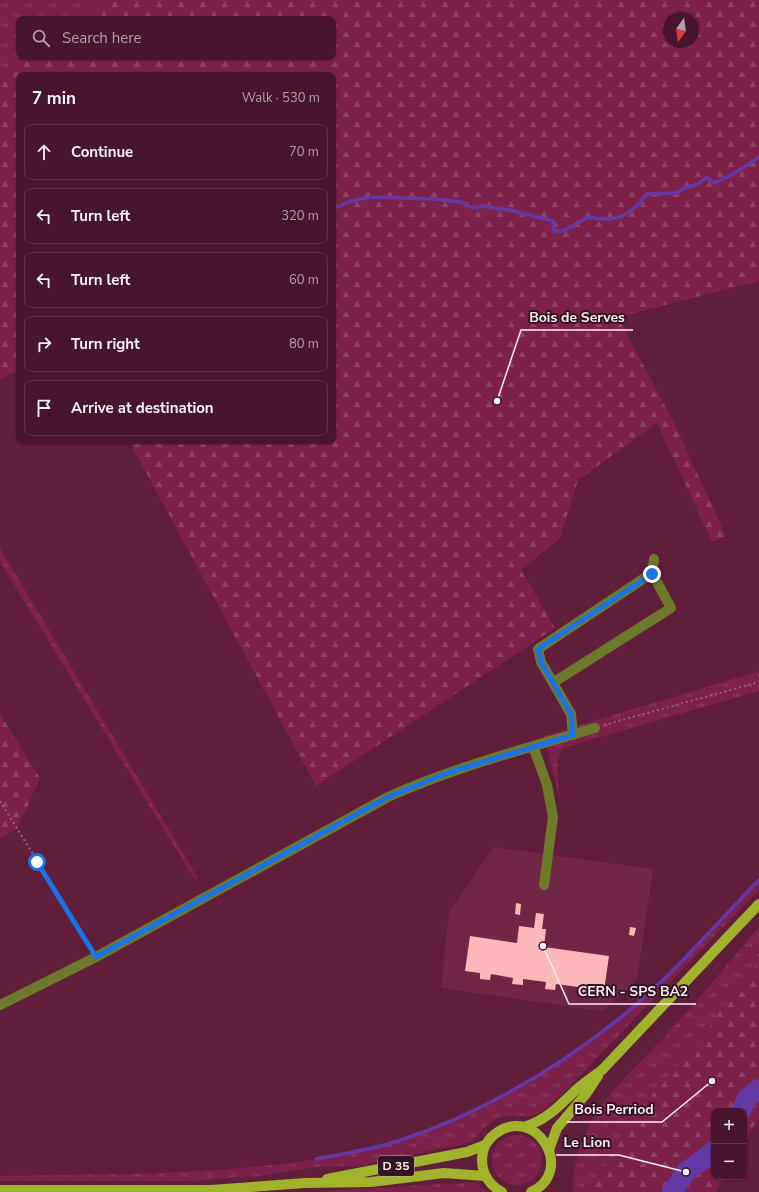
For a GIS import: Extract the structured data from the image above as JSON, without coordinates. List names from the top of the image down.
{
  "streets": {
    "main road": ["D 35"]
  },
  "places": [
    "Bois de Serves",
    "CERN - SPS BA2",
    "Bois Perriod",
    "Le Lion"
  ],
  "north": "bottom",
  "page": {
    "search": "Search here",
    "heading": ["7 min", "Walk · 530 m"],
    "list": [
      ["Continue", "70 m"],
      ["Turn left", "320 m"],
      ["Turn left", "60 m"],
      ["Turn right", "80 m"],
      "Arrive at destination"
    ],
    "map_buttons": ["+", "−"]
  }
}
